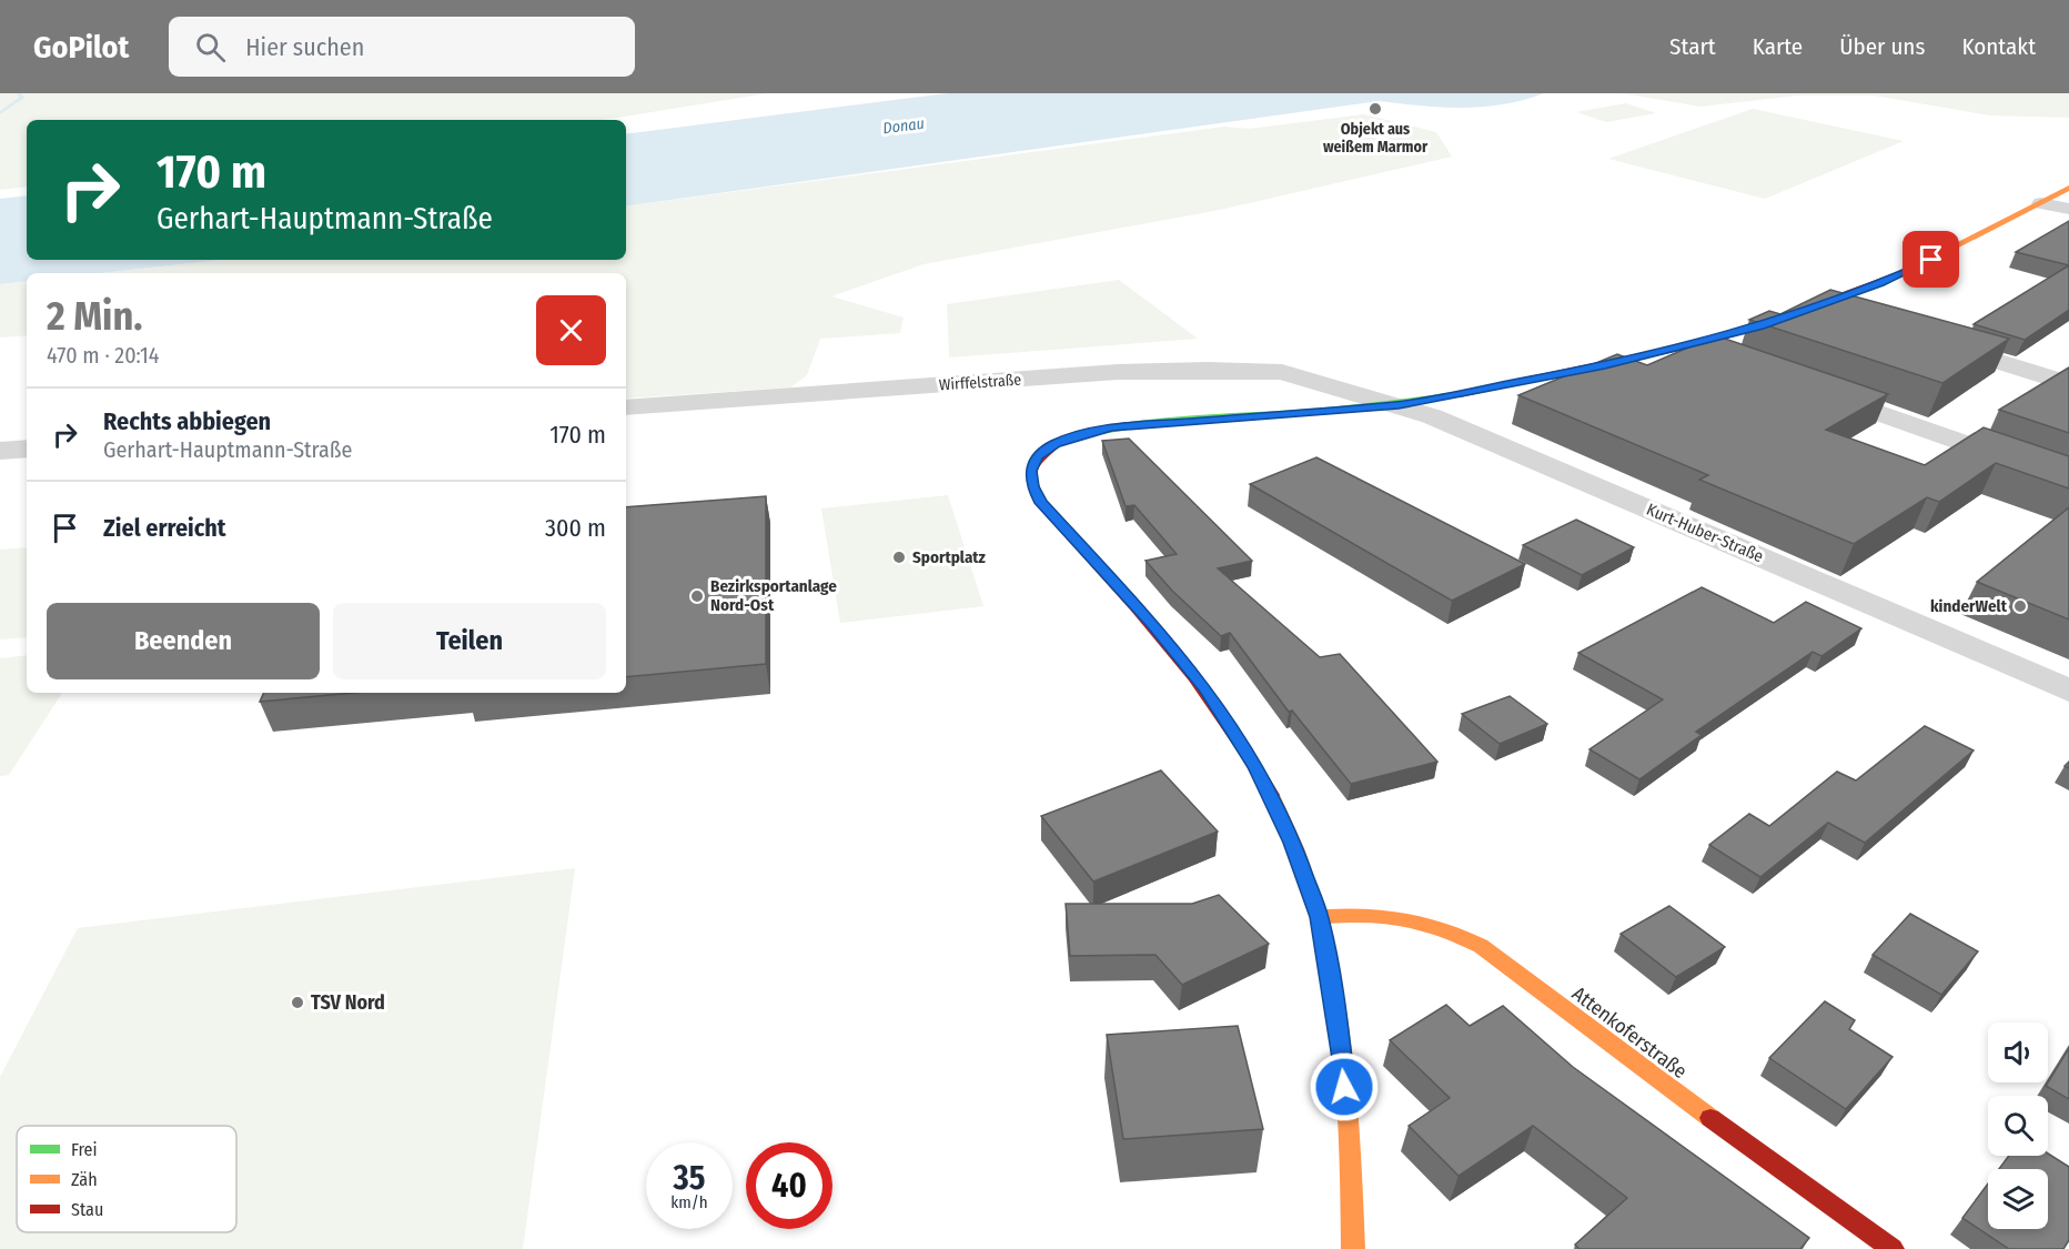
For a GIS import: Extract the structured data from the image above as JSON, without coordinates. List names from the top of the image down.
{
  "streets": {
    "street": ["Wirffelstraße", "Kurt-Huber-Straße", "Attenkoferstraße"]
  },
  "crossings": [
    ["Wirffelstraße", "Kurt-Huber-Straße"]
  ],
  "water": ["Donau"],
  "places": [
    "Objekt aus weißem Marmor",
    "Sportplatz",
    "Bezirksportanlage Nord-Ost",
    "kinderWelt",
    "TSV Nord"
  ],
  "legend": ["Frei", "Zäh", "Stau"],
  "page": {
    "header": "GoPilot",
    "search": "Hier suchen",
    "nav": [
      "Start",
      "Karte",
      "Über uns",
      "Kontakt"
    ],
    "turn": ["170 m", "Gerhart-Hauptmann-Straße"],
    "heading": ["2 Min.", "470 m · 20:14"],
    "list": [
      {
        "name": "Rechts abbiegen",
        "note": "Gerhart-Hauptmann-Straße",
        "value": "170 m"
      },
      {
        "name": "Ziel erreicht",
        "value": "300 m"
      }
    ],
    "buttons": ["Beenden", "Teilen"],
    "speed": "35 km/h",
    "limit": "40"
  }
}
